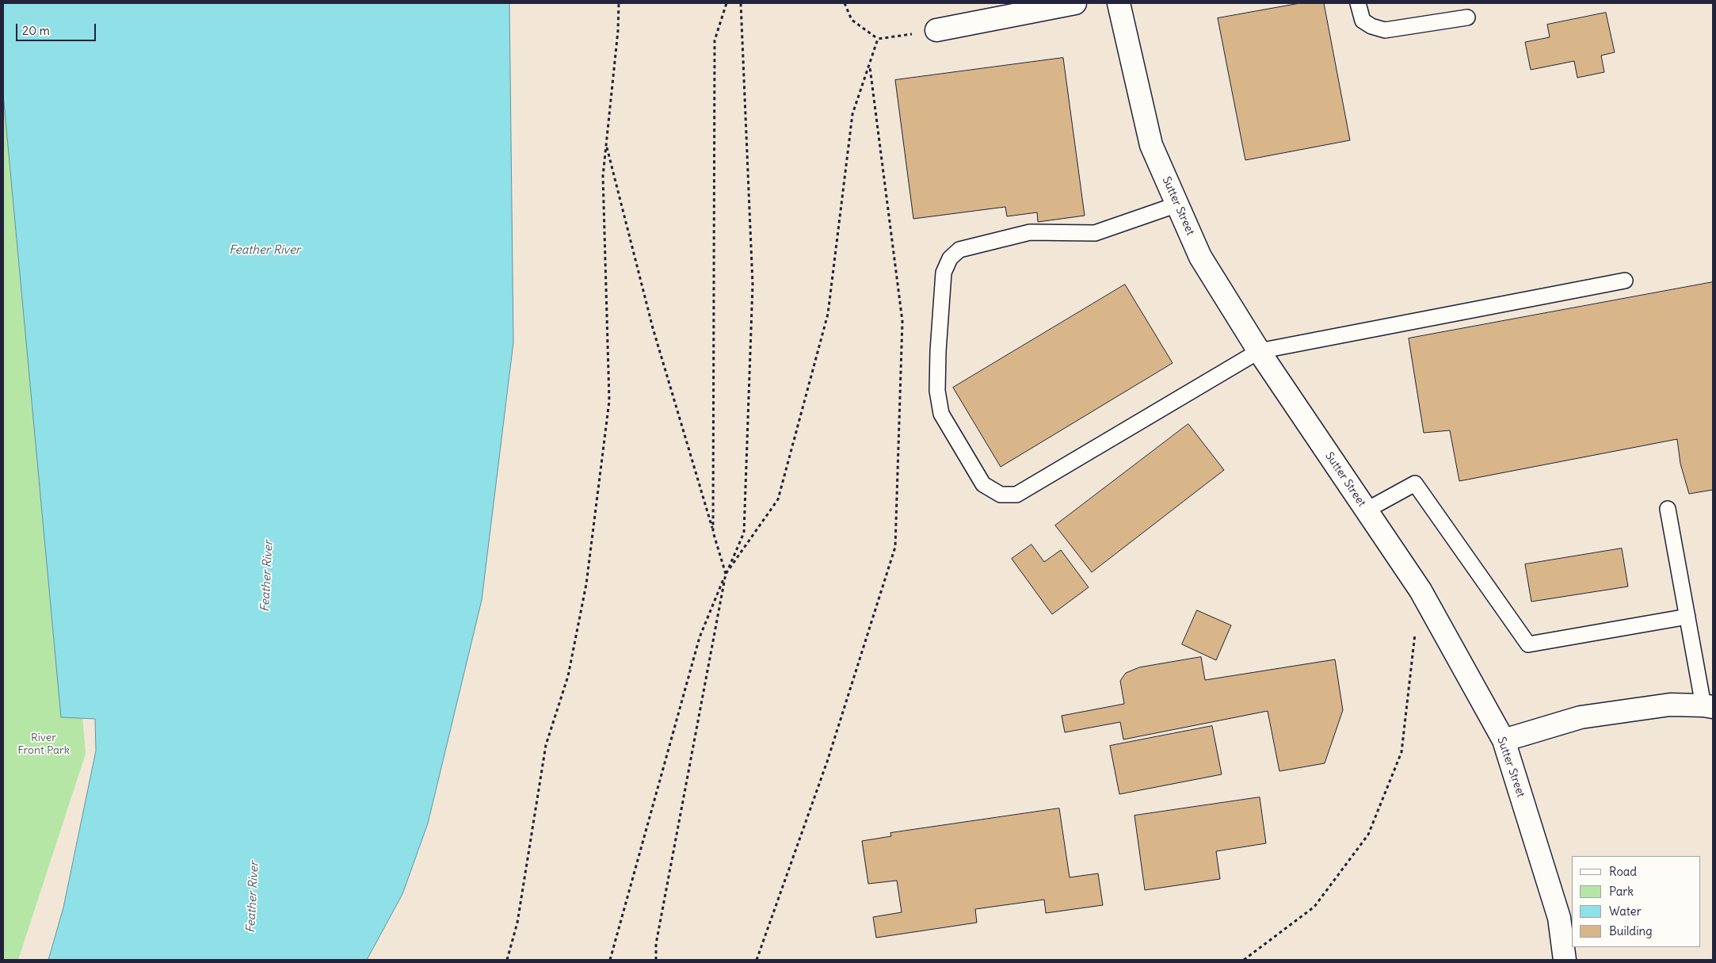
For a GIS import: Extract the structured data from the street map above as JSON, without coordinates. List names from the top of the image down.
{
  "streets": {
    "main road": ["Sutter Street"]
  },
  "water": ["Feather River"],
  "parks": ["River Front Park"],
  "legend": [
    "Road",
    "Park",
    "Water",
    "Building"
  ],
  "scale_bar": "20 m"
}
